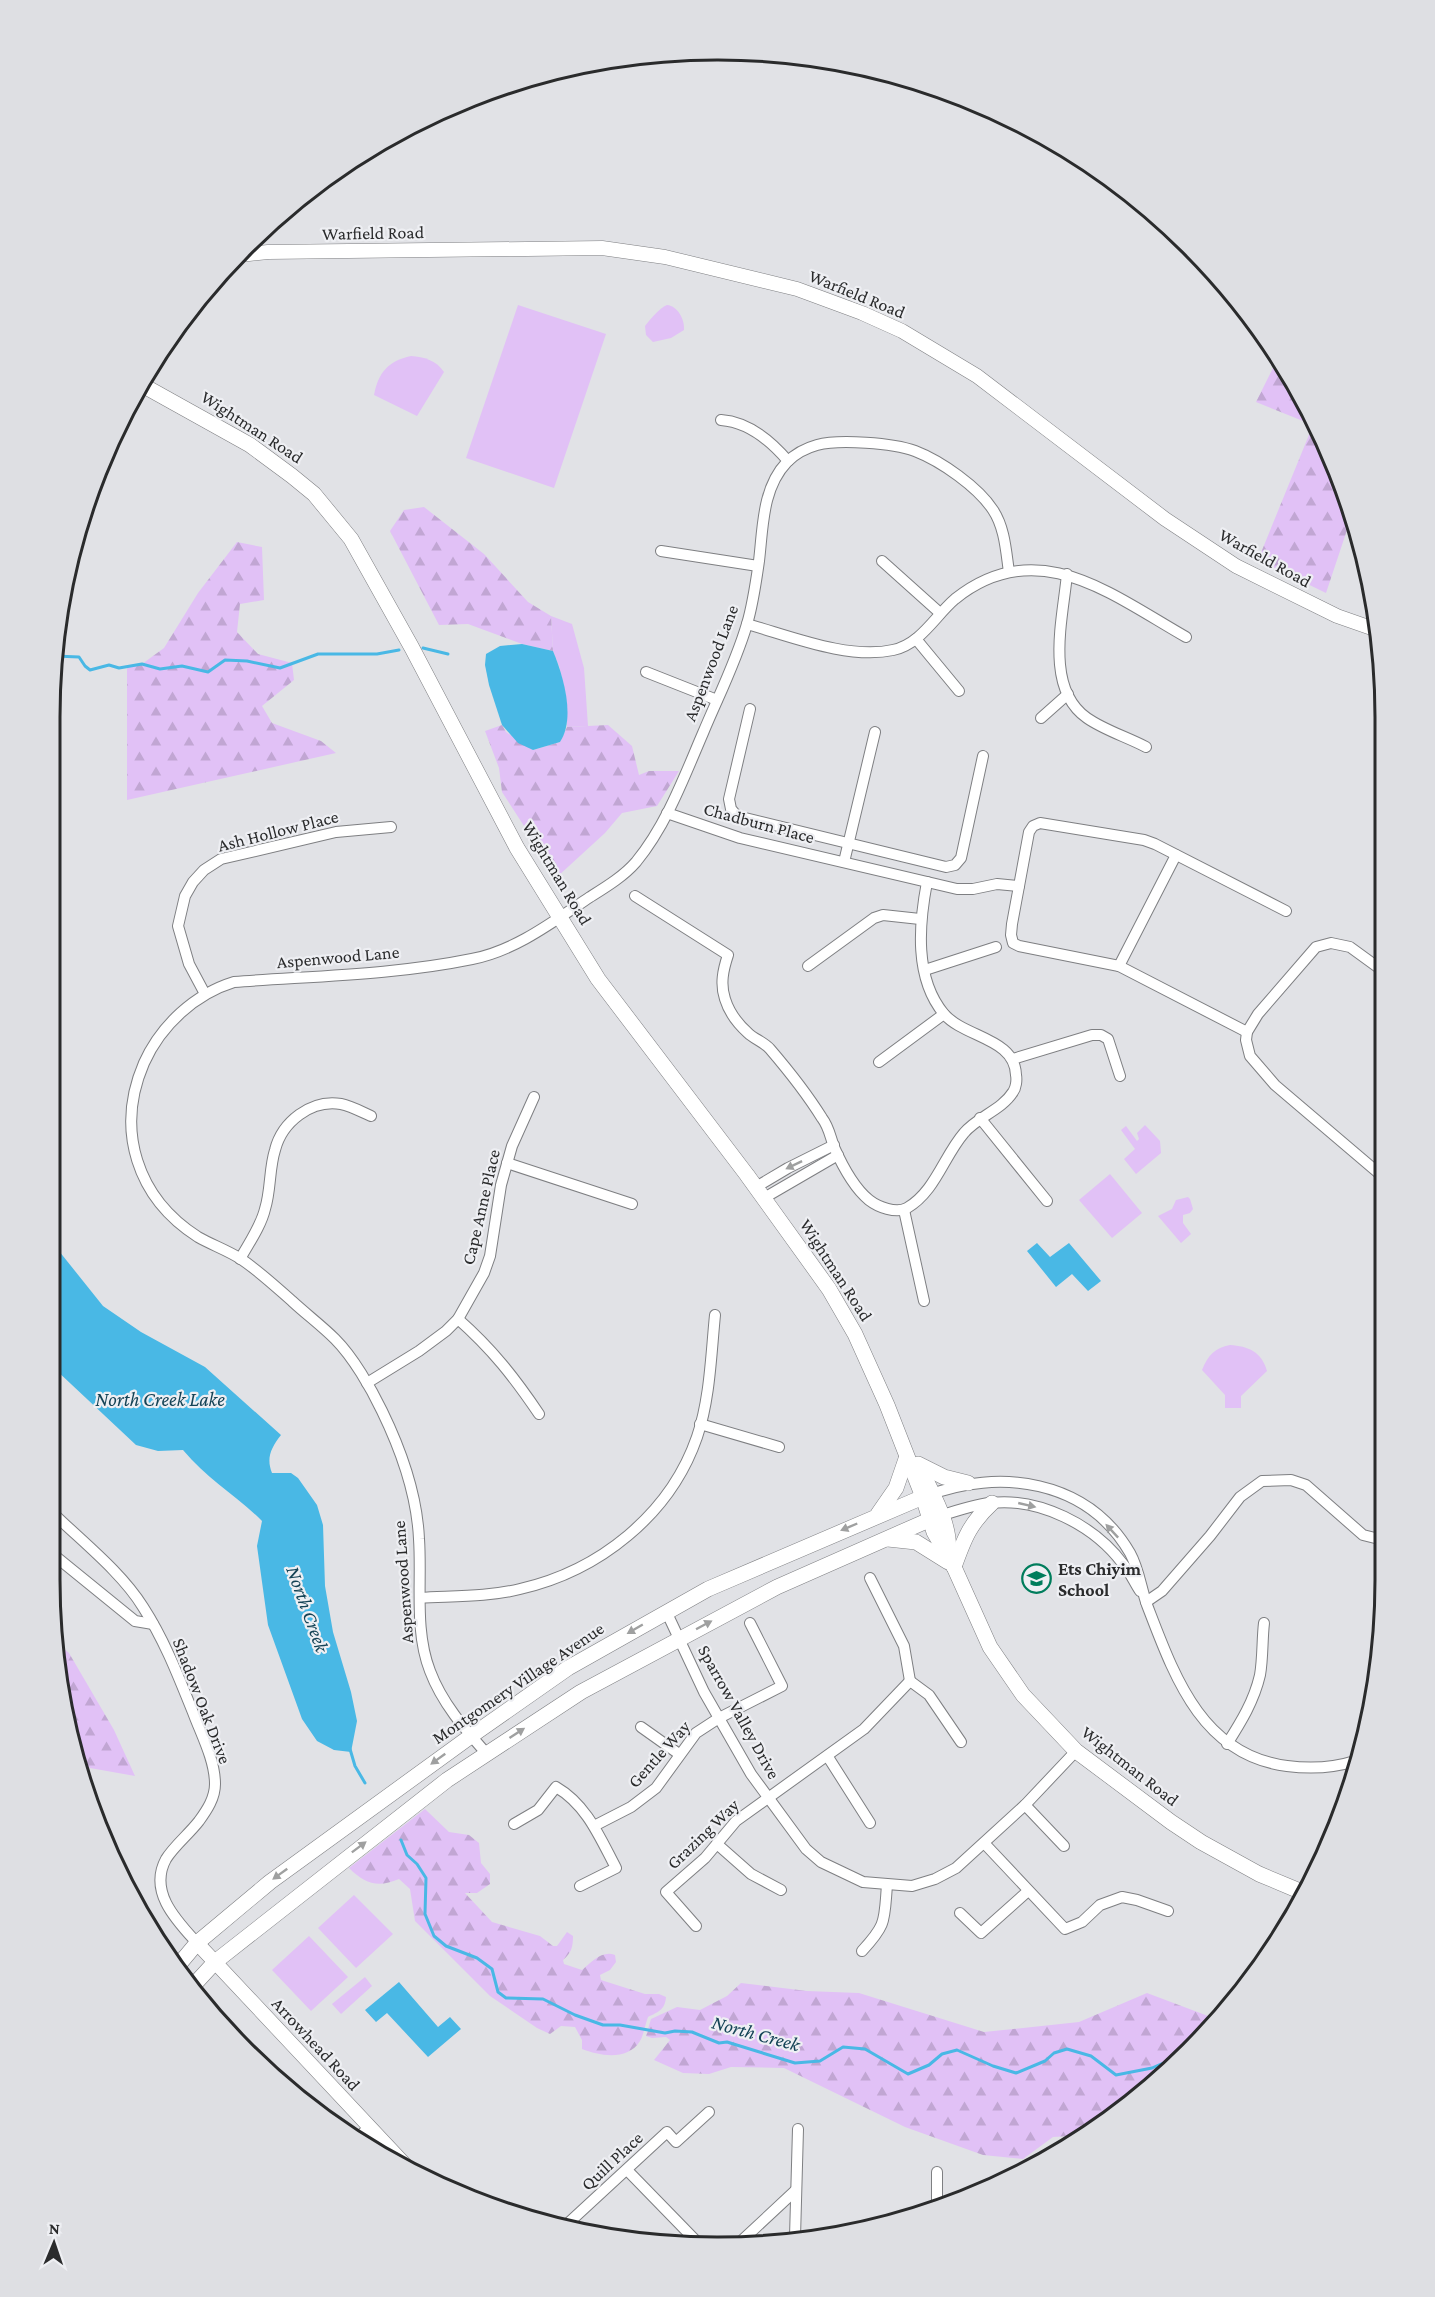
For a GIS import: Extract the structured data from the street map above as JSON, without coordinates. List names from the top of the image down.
{
  "streets": {
    "main road": ["Wightman Road", "Montgomery Village Avenue"],
    "street": [
      "Warfield Road",
      "Aspenwood Lane",
      "Chadburn Place",
      "Ash Hollow Place",
      "Cape Anne Place",
      "Shadow Oak Drive",
      "Sparrow Valley Drive",
      "Gentle Way",
      "Grazing Way",
      "Arrowhead Road",
      "Quill Place"
    ]
  },
  "crossings": [
    ["Wightman Road", "Aspenwood Lane"],
    ["Wightman Road", "Montgomery Village Avenue"],
    ["Wightman Road", "Sparrow Valley Drive"],
    ["Aspenwood Lane", "Chadburn Place"],
    ["Aspenwood Lane", "Ash Hollow Place"],
    ["Aspenwood Lane", "Cape Anne Place"],
    ["Aspenwood Lane", "Montgomery Village Avenue"],
    ["Montgomery Village Avenue", "Shadow Oak Drive"],
    ["Montgomery Village Avenue", "Sparrow Valley Drive"],
    ["Montgomery Village Avenue", "Arrowhead Road"],
    ["Shadow Oak Drive", "Arrowhead Road"],
    ["Sparrow Valley Drive", "Gentle Way"],
    ["Sparrow Valley Drive", "Grazing Way"]
  ],
  "water": ["North Creek Lake", "North Creek"],
  "places": {
    "school or university": ["Ets Chiyim School"]
  },
  "north": "top"
}
